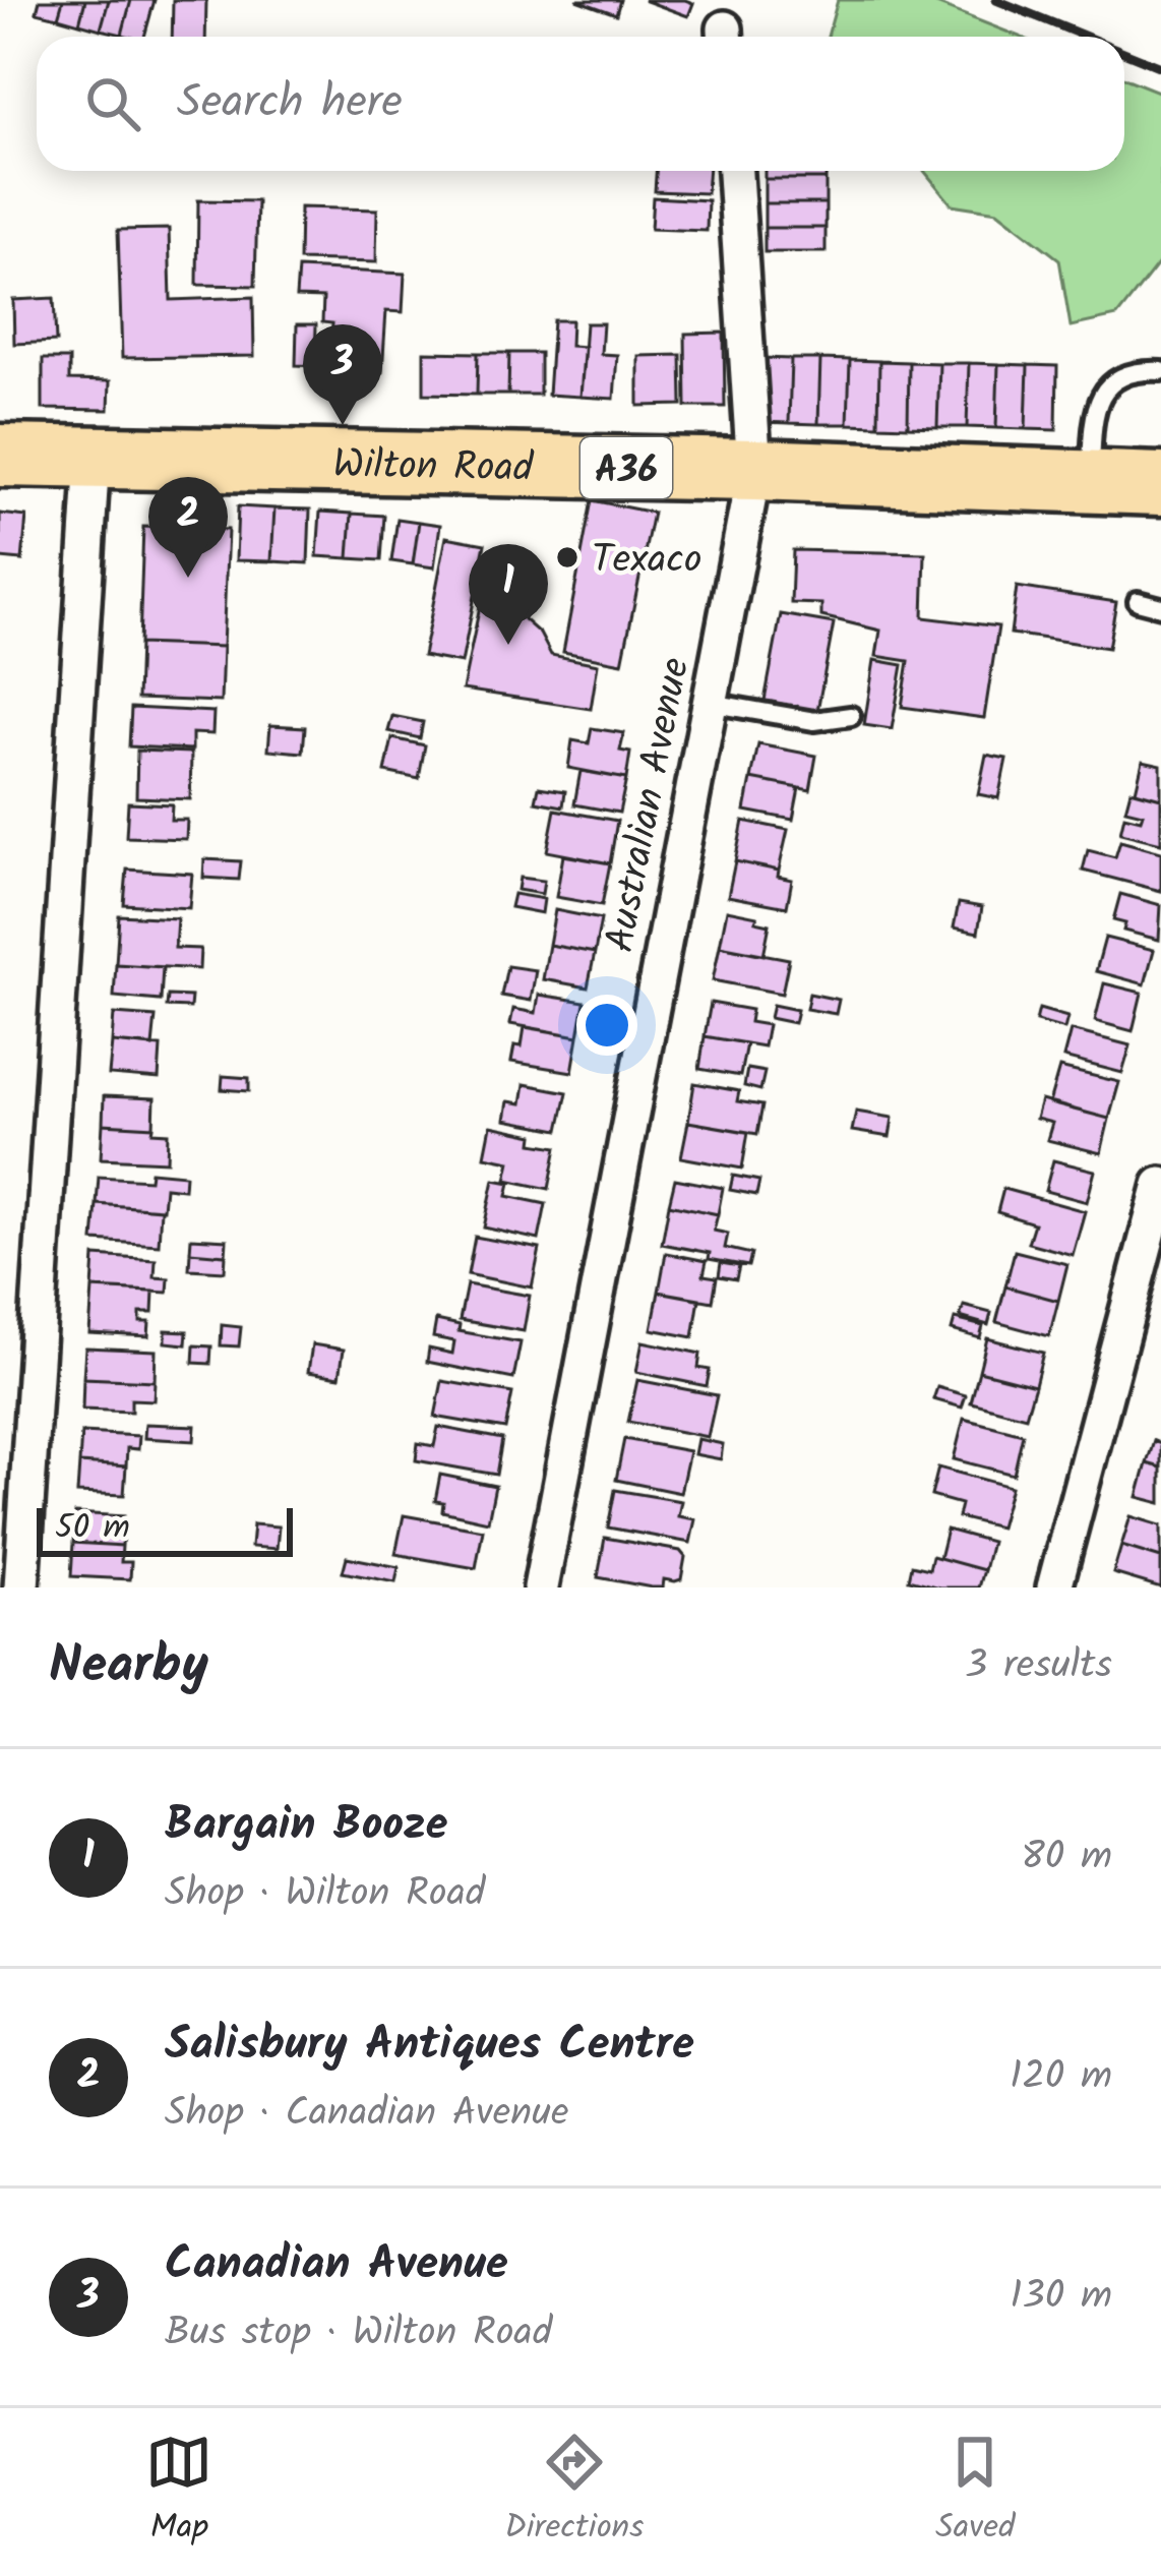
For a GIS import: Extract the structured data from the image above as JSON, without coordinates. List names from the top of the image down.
{
  "streets": {
    "highway": ["Wilton Road", "A36"],
    "street": ["Australian Avenue"]
  },
  "crossings": [
    ["Wilton Road", "Australian Avenue"]
  ],
  "places": ["Texaco"],
  "scale_bar": "50 m",
  "page": {
    "search": "Search here",
    "pins": ["3", "2", "1"],
    "scale": "50 m",
    "heading": ["Nearby", "3 results"],
    "list": [
      {
        "mark": "1",
        "name": "Bargain Booze",
        "note": "Shop · Wilton Road",
        "value": "80 m"
      },
      {
        "mark": "2",
        "name": "Salisbury Antiques Centre",
        "note": "Shop · Canadian Avenue",
        "value": "120 m"
      },
      {
        "mark": "3",
        "name": "Canadian Avenue",
        "note": "Bus stop · Wilton Road",
        "value": "130 m"
      }
    ],
    "nav": ["Map", "Directions", "Saved"]
  }
}
